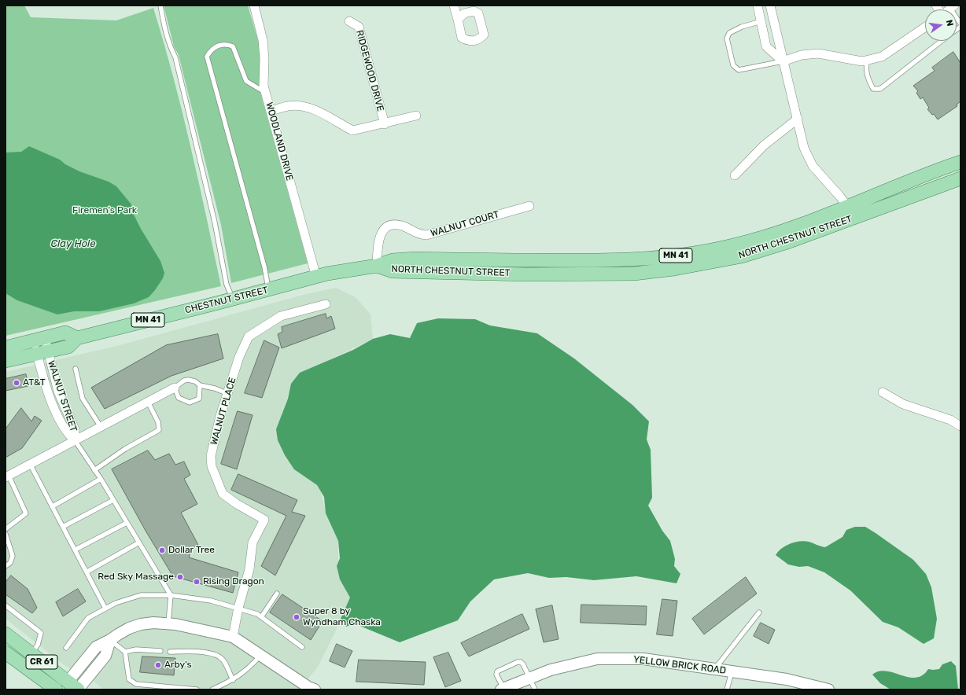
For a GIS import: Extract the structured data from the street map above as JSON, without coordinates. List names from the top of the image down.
{
  "streets": {
    "main road": [
      "NORTH CHESTNUT STREET",
      "MN 41",
      "CHESTNUT STREET",
      "CR 61"
    ],
    "street": [
      "RIDGEWOOD DRIVE",
      "WOODLAND DRIVE",
      "WALNUT COURT",
      "WALNUT STREET",
      "WALNUT PLACE",
      "YELLOW BRICK ROAD"
    ]
  },
  "crossings": [
    ["WOODLAND DRIVE", "CHESTNUT STREET"],
    ["WALNUT COURT", "NORTH CHESTNUT STREET"],
    ["WALNUT COURT", "CHESTNUT STREET"],
    ["NORTH CHESTNUT STREET", "CHESTNUT STREET"],
    ["CHESTNUT STREET", "WALNUT STREET"]
  ],
  "water": ["Clay Hole"],
  "parks": ["Firemen's Park"],
  "places": [
    "AT&T",
    "Dollar Tree",
    "Red Sky Massage",
    "Rising Dragon",
    "Super 8 by Wyndham Chaska",
    "Arby's"
  ],
  "north": "right"
}
